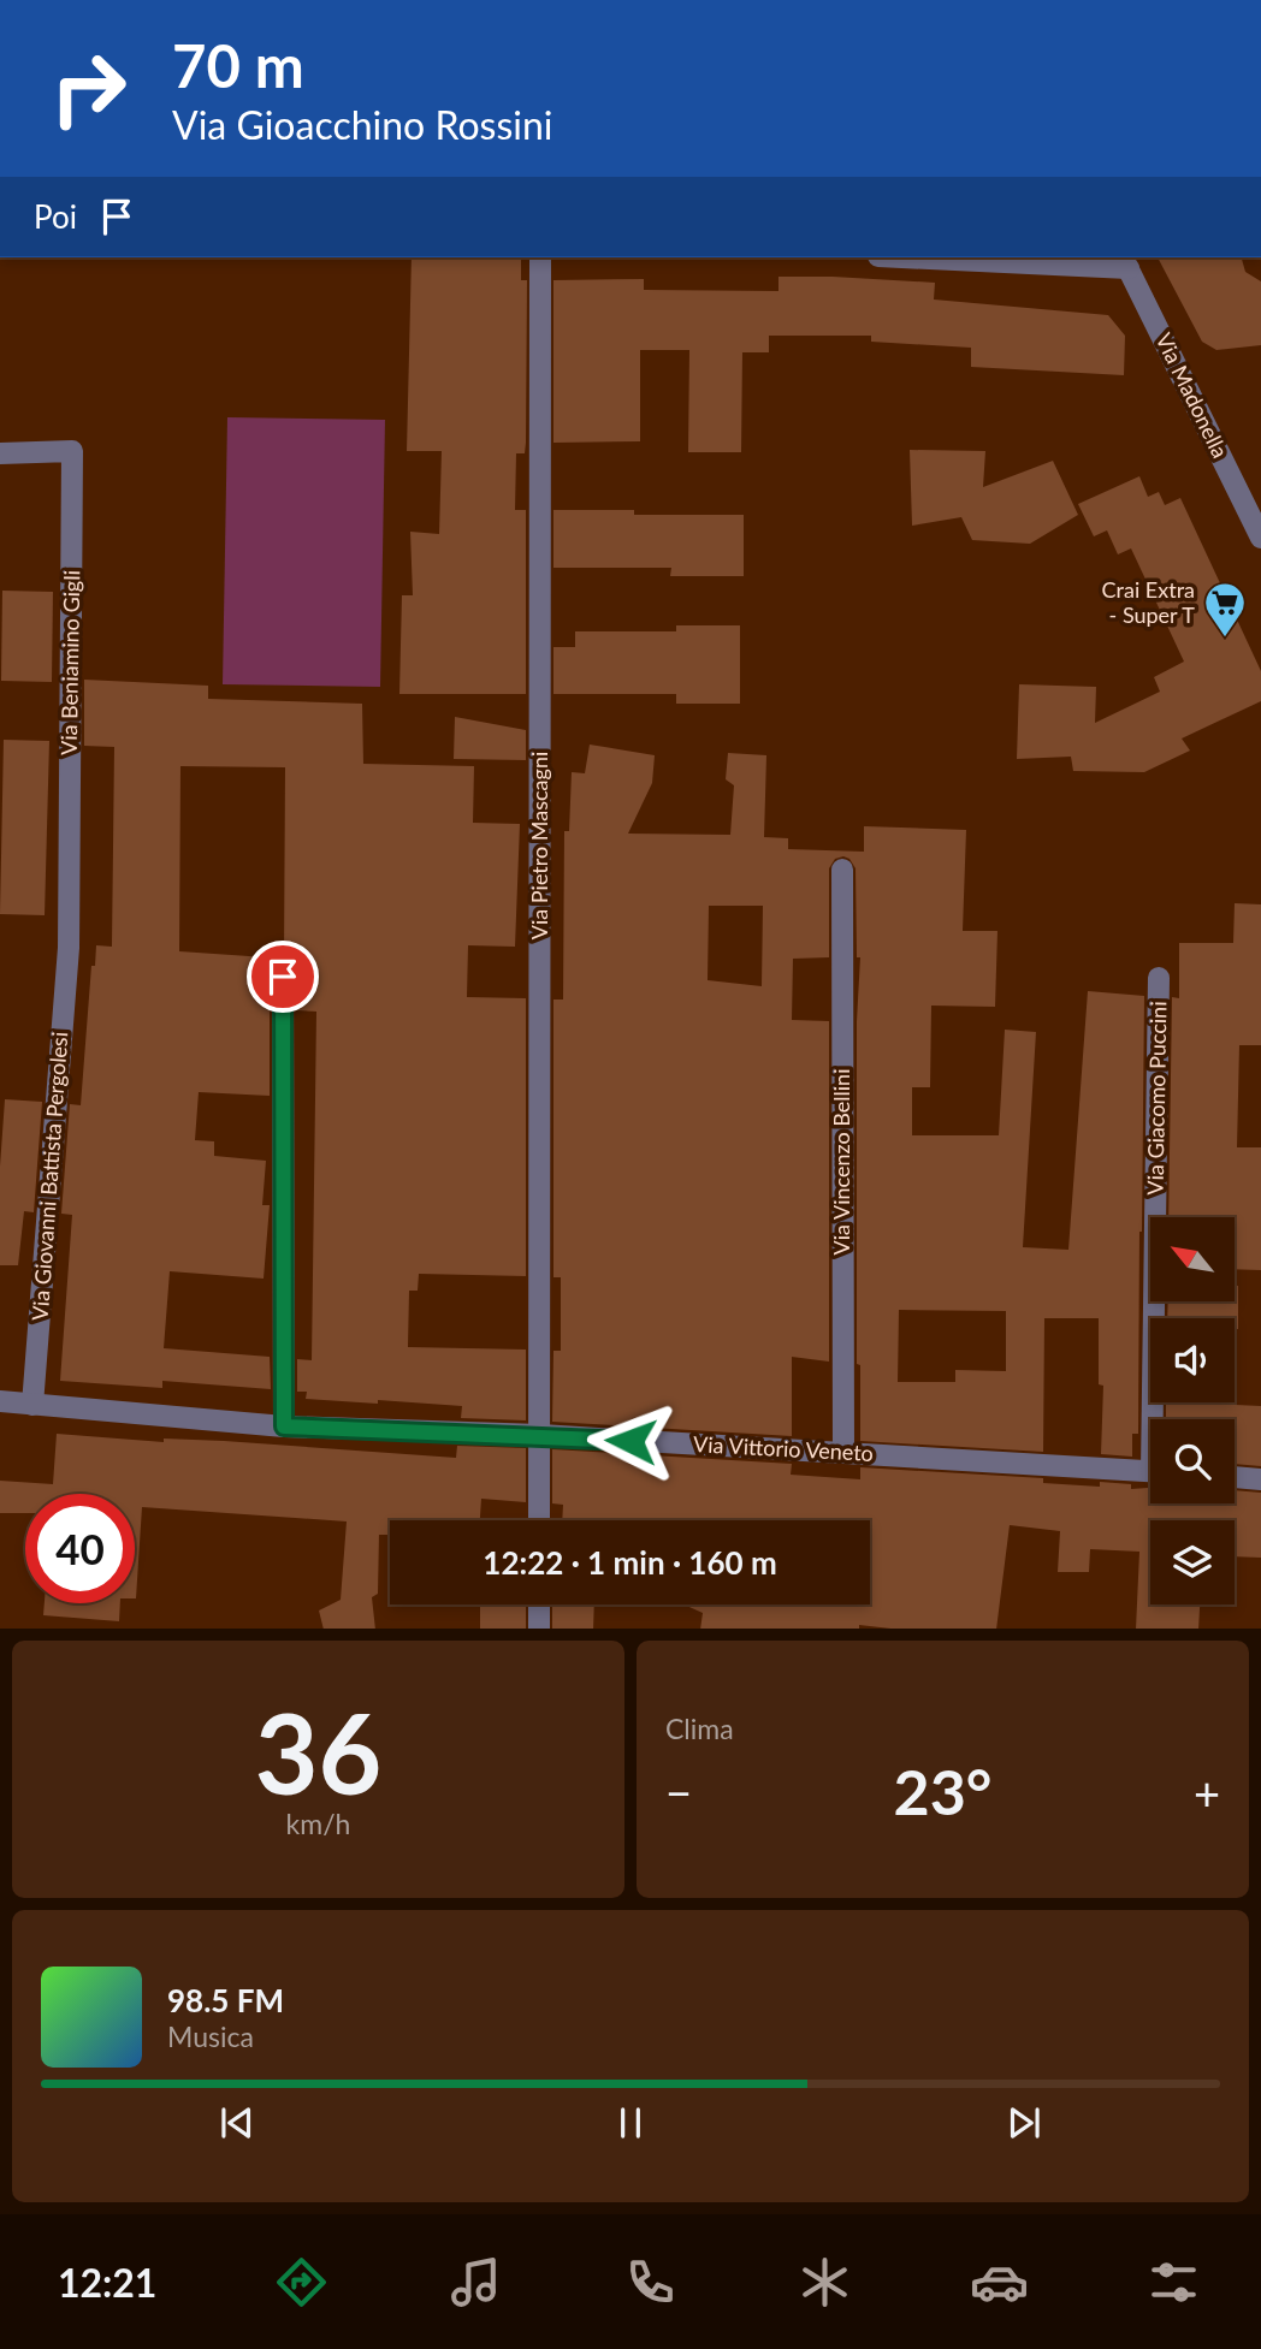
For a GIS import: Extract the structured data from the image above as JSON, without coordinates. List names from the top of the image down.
{
  "streets": {
    "street": [
      "Via Madonella",
      "Via Beniamino Gigli",
      "Via Pietro Mascagni",
      "Via Giacomo Puccini",
      "Via Vincenzo Bellini",
      "Via Giovanni Battista Pergolesi",
      "Via Vittorio Veneto"
    ]
  },
  "crossings": [
    ["Via Beniamino Gigli", "Via Giovanni Battista Pergolesi"],
    ["Via Pietro Mascagni", "Via Vittorio Veneto"],
    ["Via Vincenzo Bellini", "Via Vittorio Veneto"],
    ["Via Giovanni Battista Pergolesi", "Via Vittorio Veneto"]
  ],
  "places": {
    "supermarket": ["Crai Extra - Super T"]
  },
  "north": "top left",
  "page": {
    "turn": ["70 m", "Via Gioacchino Rossini"],
    "then": "Poi",
    "limit": "40",
    "trip": "12:22 · 1 min · 160 m",
    "tile": [
      ["36", "km/h"],
      "Clima"
    ],
    "heat": ["−", "23°", "+"],
    "song": ["98.5 FM", "Musica"],
    "tabs": "12:21"
  }
}
